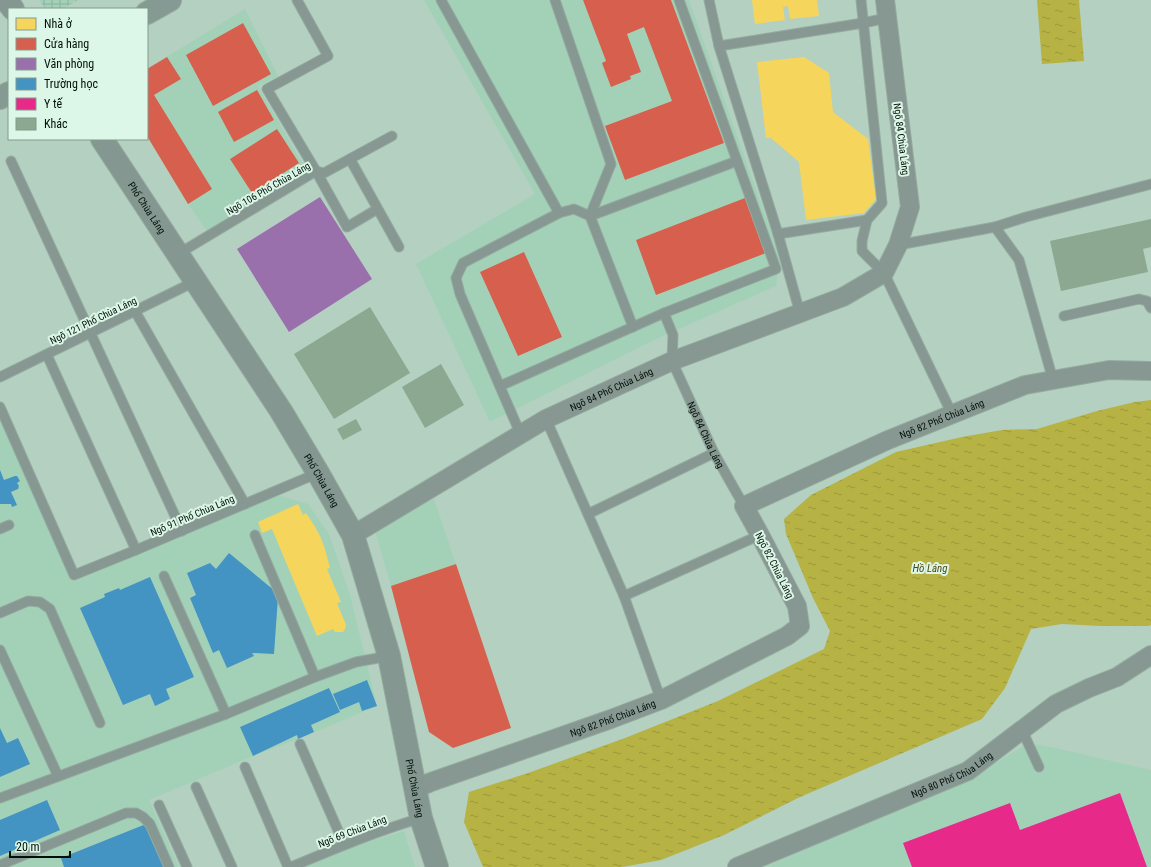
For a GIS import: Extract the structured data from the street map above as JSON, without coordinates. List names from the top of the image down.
{
  "streets": {
    "street": [
      "Ngõ 84 Chùa Láng",
      "Phố Chùa Láng",
      "Ngõ 84 Phố Chùa Láng",
      "Ngõ 82 Phố Chùa Láng",
      "Ngõ 82 Chùa Láng",
      "Ngõ 80 Phố Chùa Láng"
    ],
    "lane": [
      "Ngõ 106 Phố Chùa Láng",
      "Ngõ 121 Phố Chùa Láng",
      "Ngõ 91 Phố Chùa Láng",
      "Ngõ 69 Chùa Láng"
    ]
  },
  "crossings": [
    ["Ngõ 84 Chùa Láng", "Ngõ 84 Phố Chùa Láng"],
    ["Ngõ 84 Chùa Láng", "Ngõ 82 Phố Chùa Láng"],
    ["Ngõ 84 Chùa Láng", "Ngõ 82 Chùa Láng"],
    ["Ngõ 106 Phố Chùa Láng", "Phố Chùa Láng"],
    ["Phố Chùa Láng", "Ngõ 121 Phố Chùa Láng"],
    ["Phố Chùa Láng", "Ngõ 84 Phố Chùa Láng"],
    ["Phố Chùa Láng", "Ngõ 82 Phố Chùa Láng"],
    ["Phố Chùa Láng", "Ngõ 91 Phố Chùa Láng"],
    ["Phố Chùa Láng", "Ngõ 69 Chùa Láng"],
    ["Ngõ 82 Phố Chùa Láng", "Ngõ 82 Chùa Láng"]
  ],
  "water": ["Hồ Láng"],
  "legend": [
    "Nhà ở",
    "Cửa hàng",
    "Văn phòng",
    "Trường học",
    "Y tế",
    "Khác"
  ],
  "scale_bar": "20 m"
}
